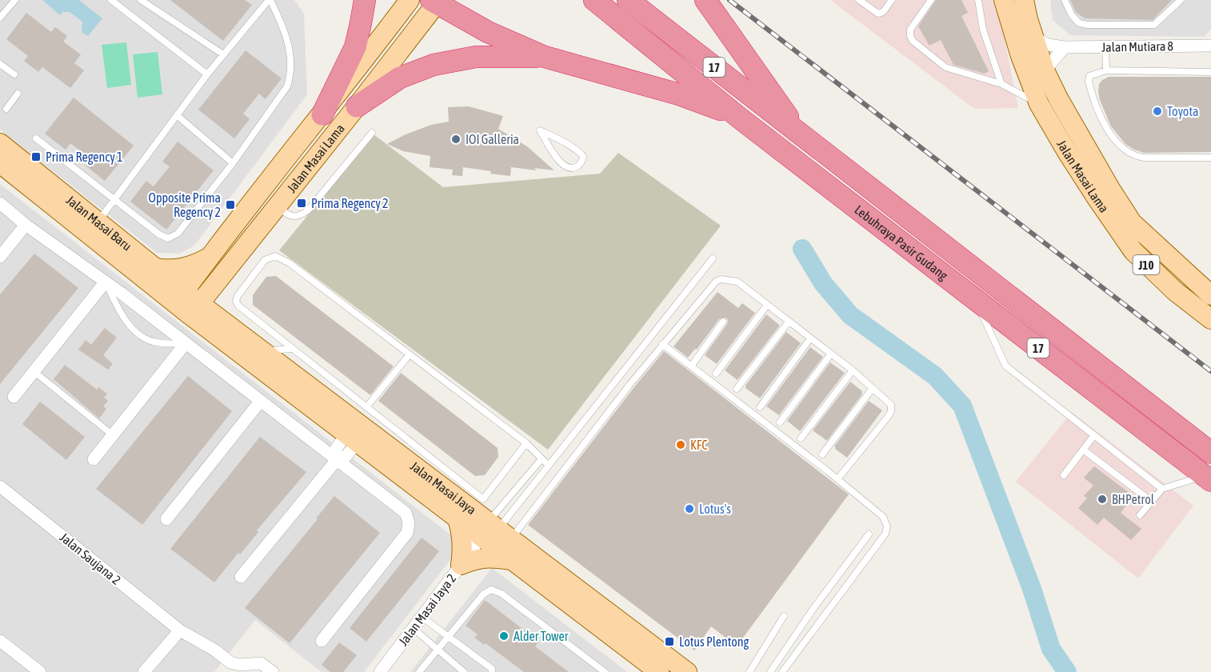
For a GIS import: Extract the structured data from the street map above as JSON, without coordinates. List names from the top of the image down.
{
  "streets": {
    "highway": ["17", "Lebuhraya Pasir Gudang"],
    "main road": [
      "Jalan Masai Lama",
      "Jalan Masai Baru",
      "J10",
      "Jalan Masai Jaya"
    ],
    "street": ["Jalan Mutiara 8", "Jalan Saujana 2", "Jalan Masai Jaya 2"]
  },
  "crossings": [
    ["Jalan Mutiara 8", "Jalan Masai Lama"],
    ["Jalan Masai Lama", "Jalan Masai Baru"],
    ["Jalan Masai Lama", "Jalan Masai Jaya"],
    ["Jalan Masai Baru", "Jalan Masai Jaya"],
    ["Jalan Masai Jaya", "Jalan Masai Jaya 2"]
  ],
  "places": {
    "other": [
      "Toyota",
      "IOI Galleria",
      "KFC",
      "BHPetrol",
      "Lotus's",
      "Alder Tower"
    ],
    "transit": [
      "Prima Regency 1",
      "Prima Regency 2",
      "Opposite Prima Regency 2",
      "Lotus Plentong"
    ]
  }
}
